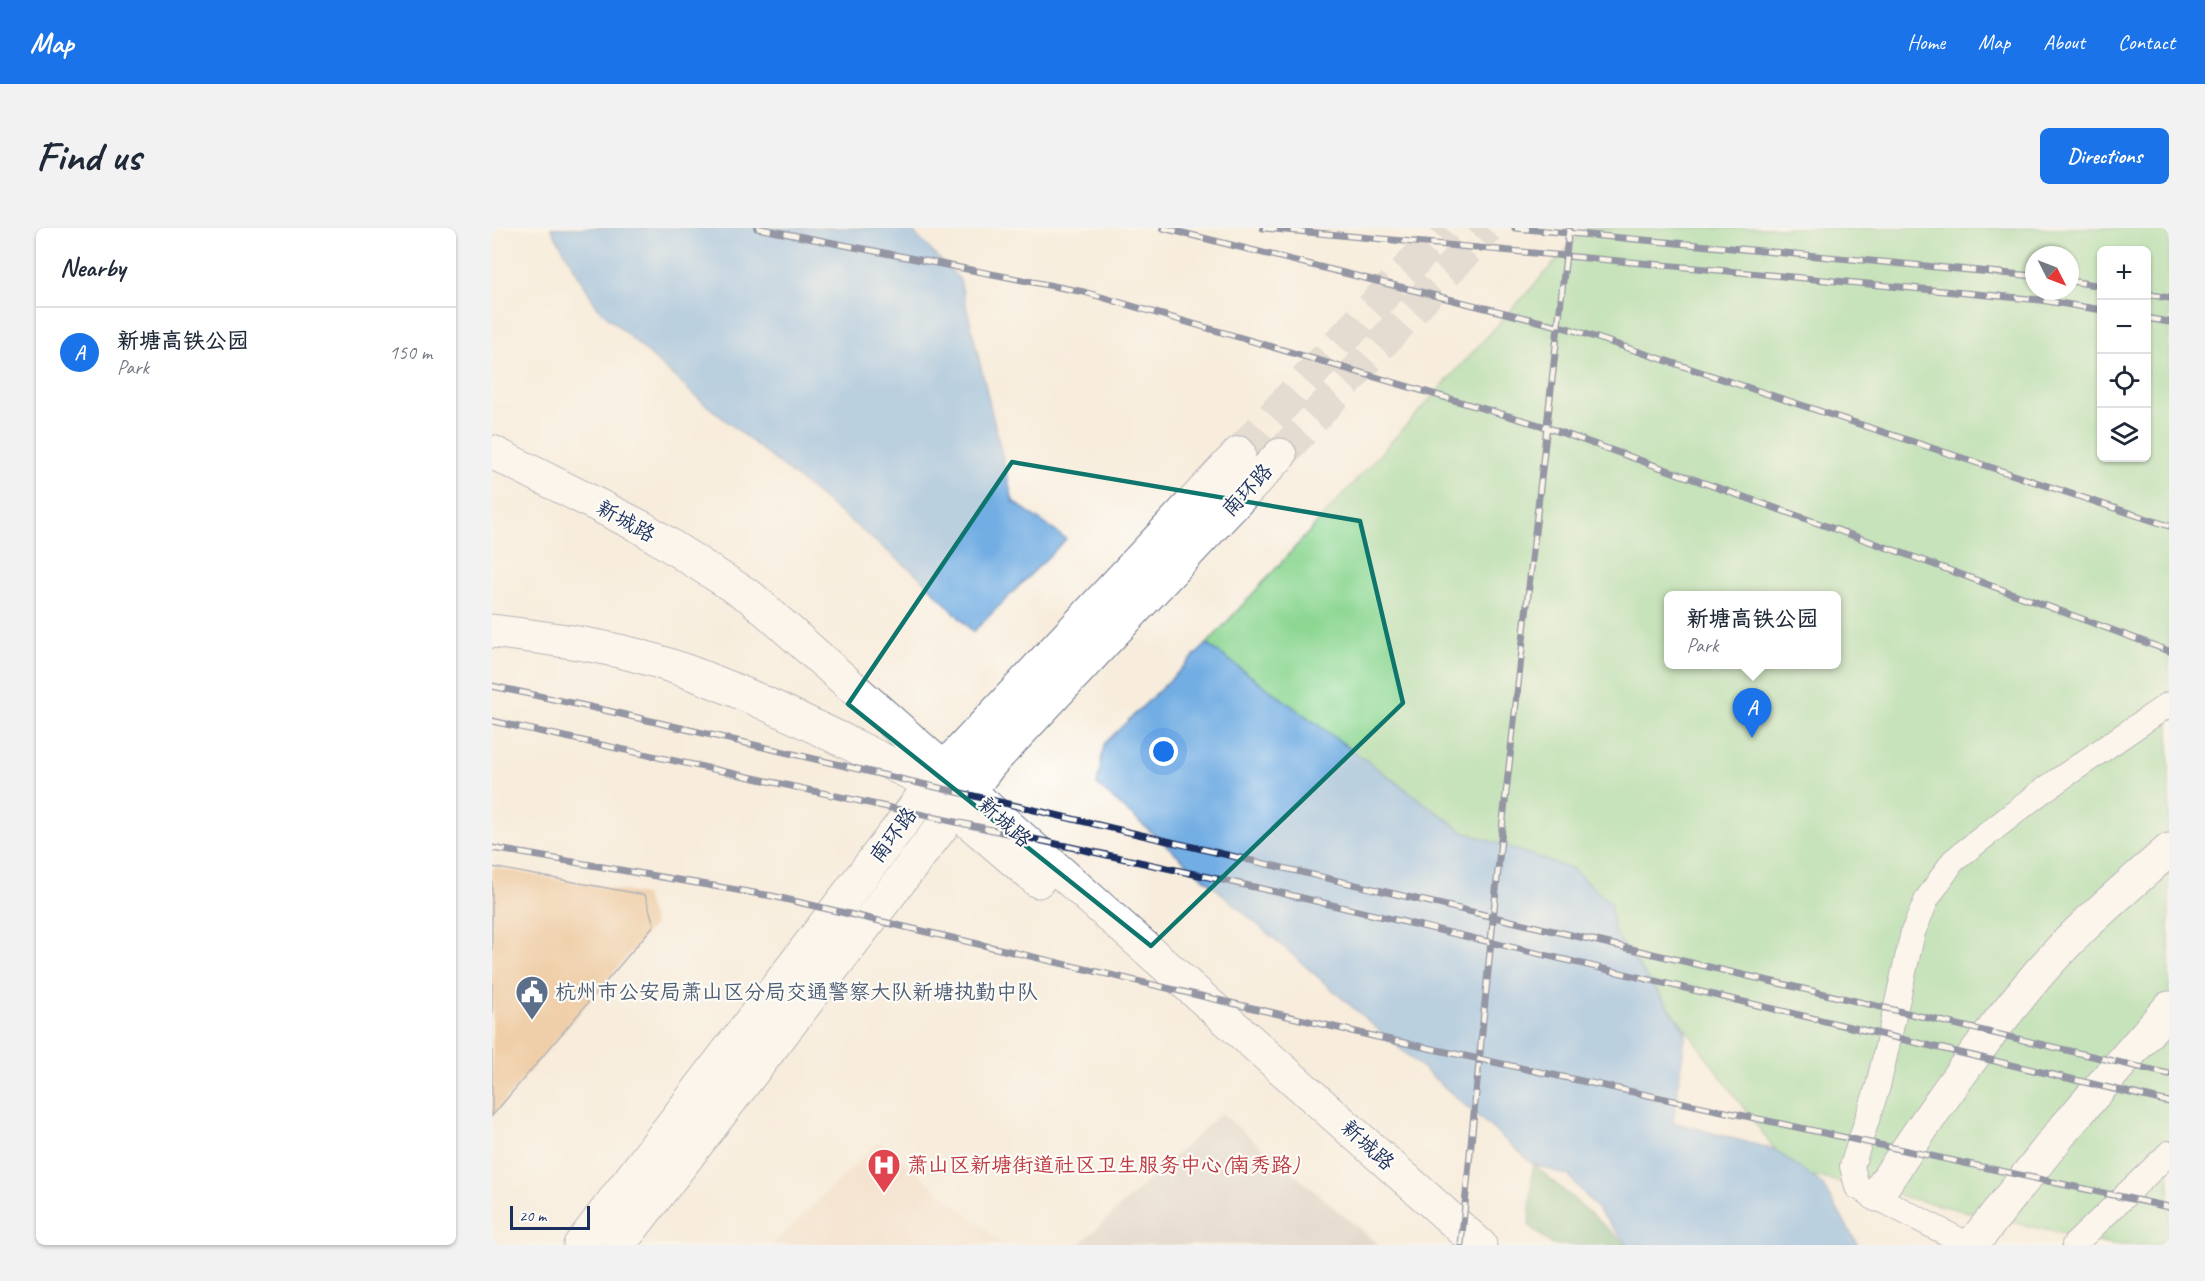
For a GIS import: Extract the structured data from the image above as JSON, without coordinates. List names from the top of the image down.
{
  "streets": {
    "main road": ["南环路", "新城路"]
  },
  "crossings": [
    ["南环路", "新城路"]
  ],
  "places": {
    "public building": ["杭州市公安局萧山区分局交通警察大队新塘执勤中队"],
    "hospital": ["萧山区新塘街道社区卫生服务中心(南秀路)"]
  },
  "scale_bar": "20 m",
  "north": "bottom right",
  "page": {
    "header": "Map",
    "nav": [
      "Home",
      "Map",
      "About",
      "Contact"
    ],
    "buttons": "Directions",
    "title": "Find us",
    "heading": "Nearby",
    "map_buttons": ["+", "−"],
    "list": [
      {
        "mark": "A",
        "name": "新塘高铁公园",
        "note": "Park",
        "value": "150 m"
      }
    ],
    "popup": ["新塘高铁公园", "Park"],
    "pins": "A",
    "scale": "20 m"
  }
}
